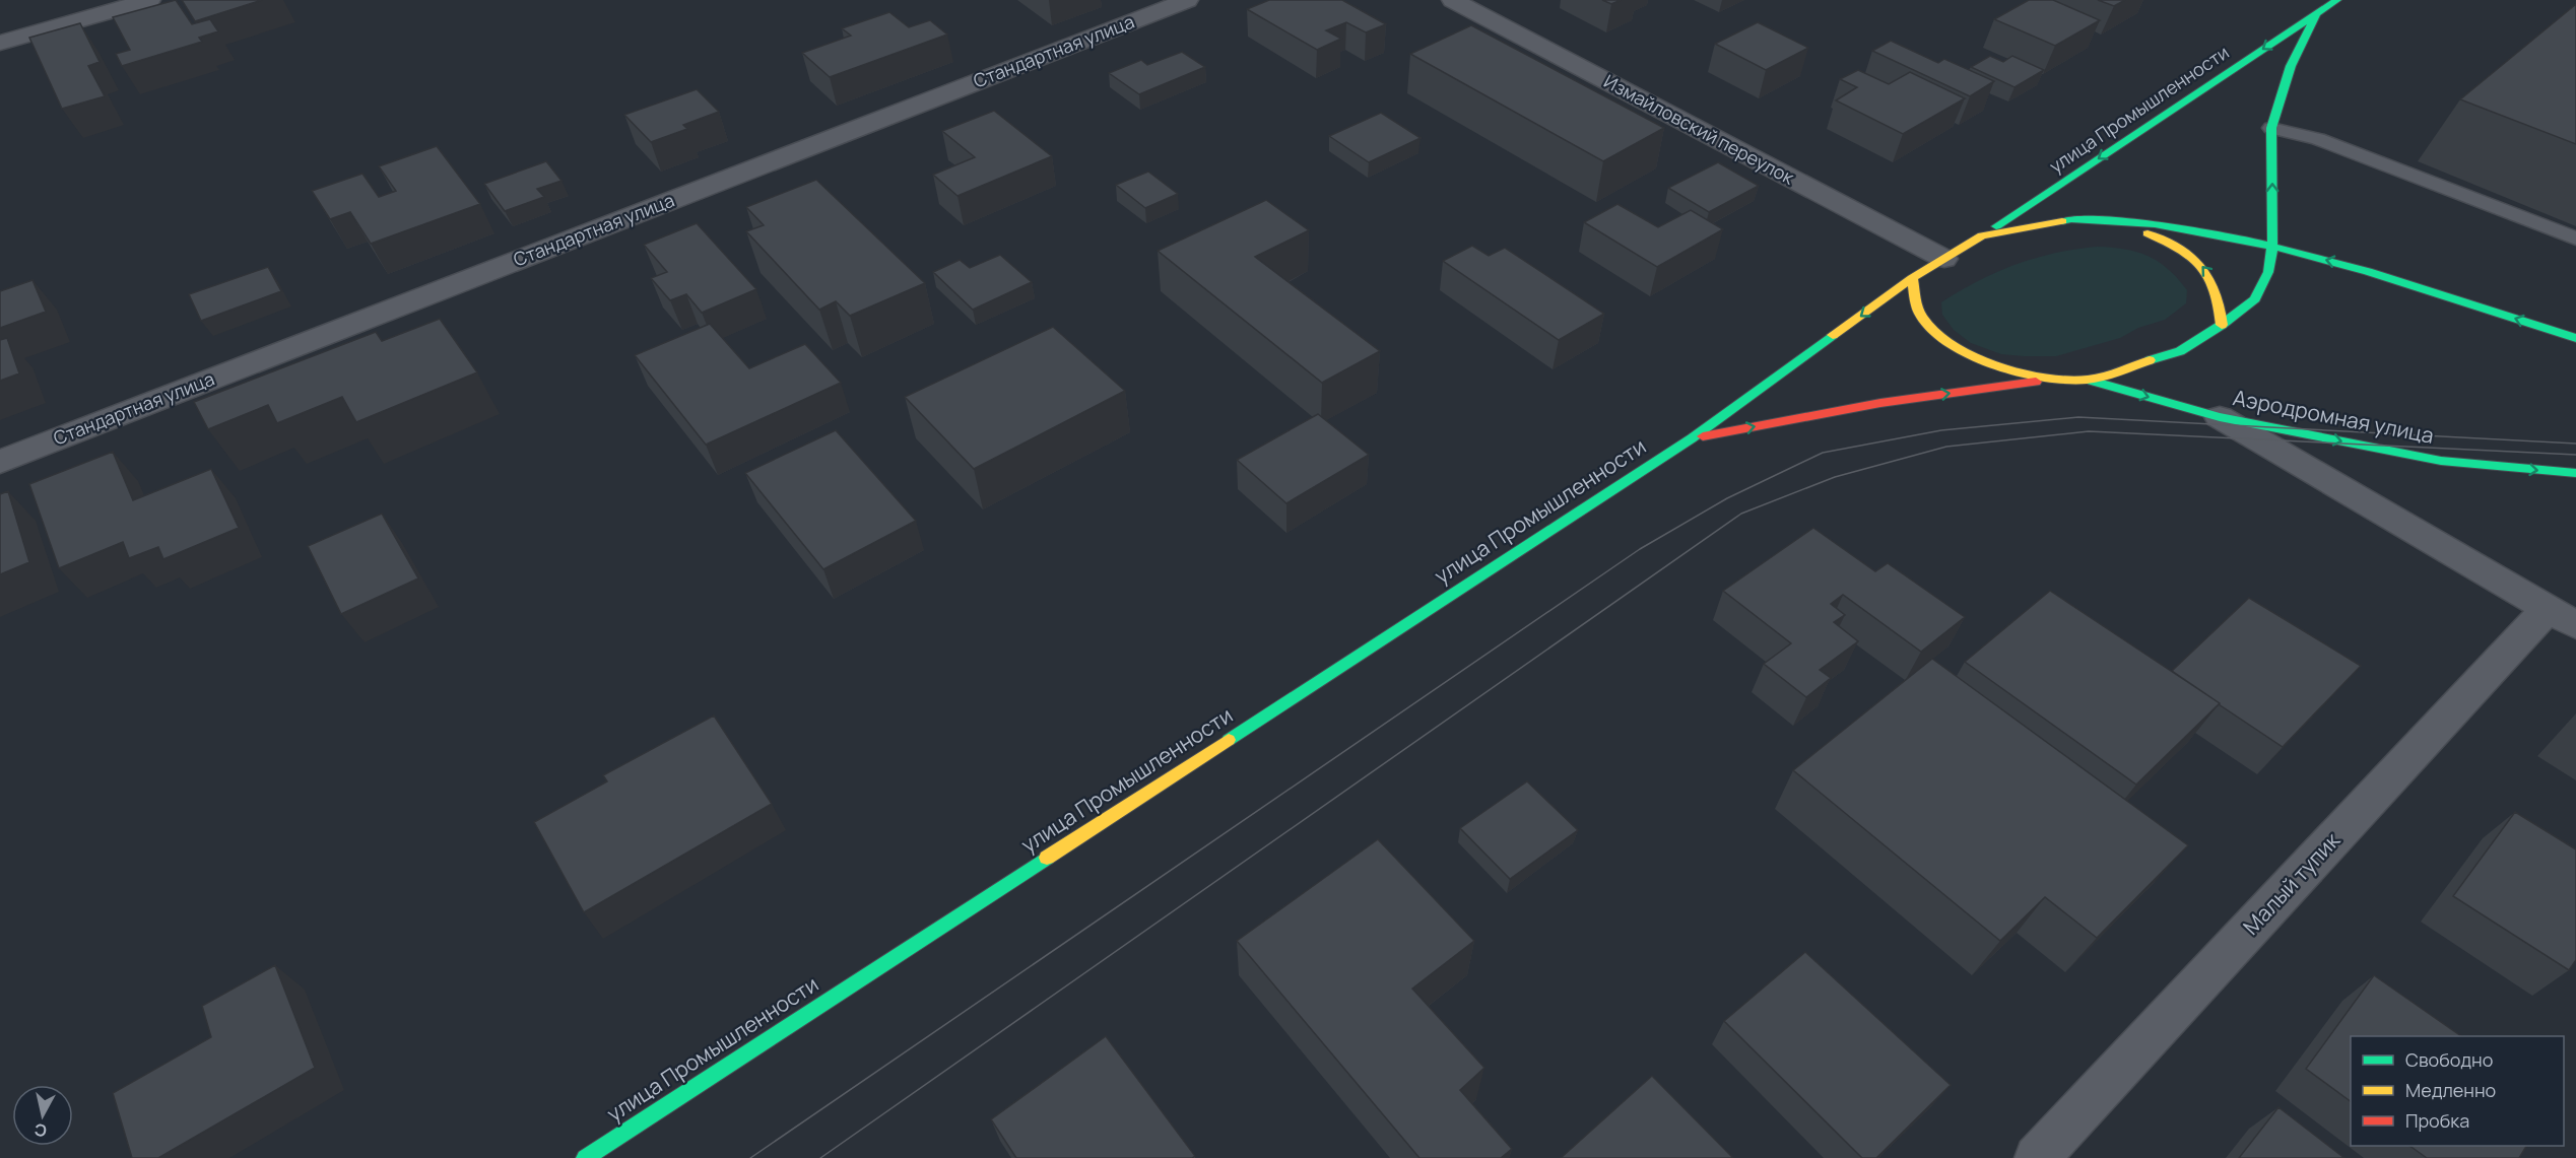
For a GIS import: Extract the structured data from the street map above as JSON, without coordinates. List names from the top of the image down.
{
  "streets": {
    "main road": ["улица Промышленности", "Аэродромная улица"],
    "street": ["Стандартная улица", "Измайловский переулок", "Малый тупик"]
  },
  "crossings": [
    ["улица Промышленности", "Измайловский переулок"],
    ["Аэродромная улица", "Малый тупик"]
  ],
  "one_way": ["Аэродромная улица"],
  "legend": ["Свободно", "Медленно", "Пробка"],
  "north": "bottom"
}
